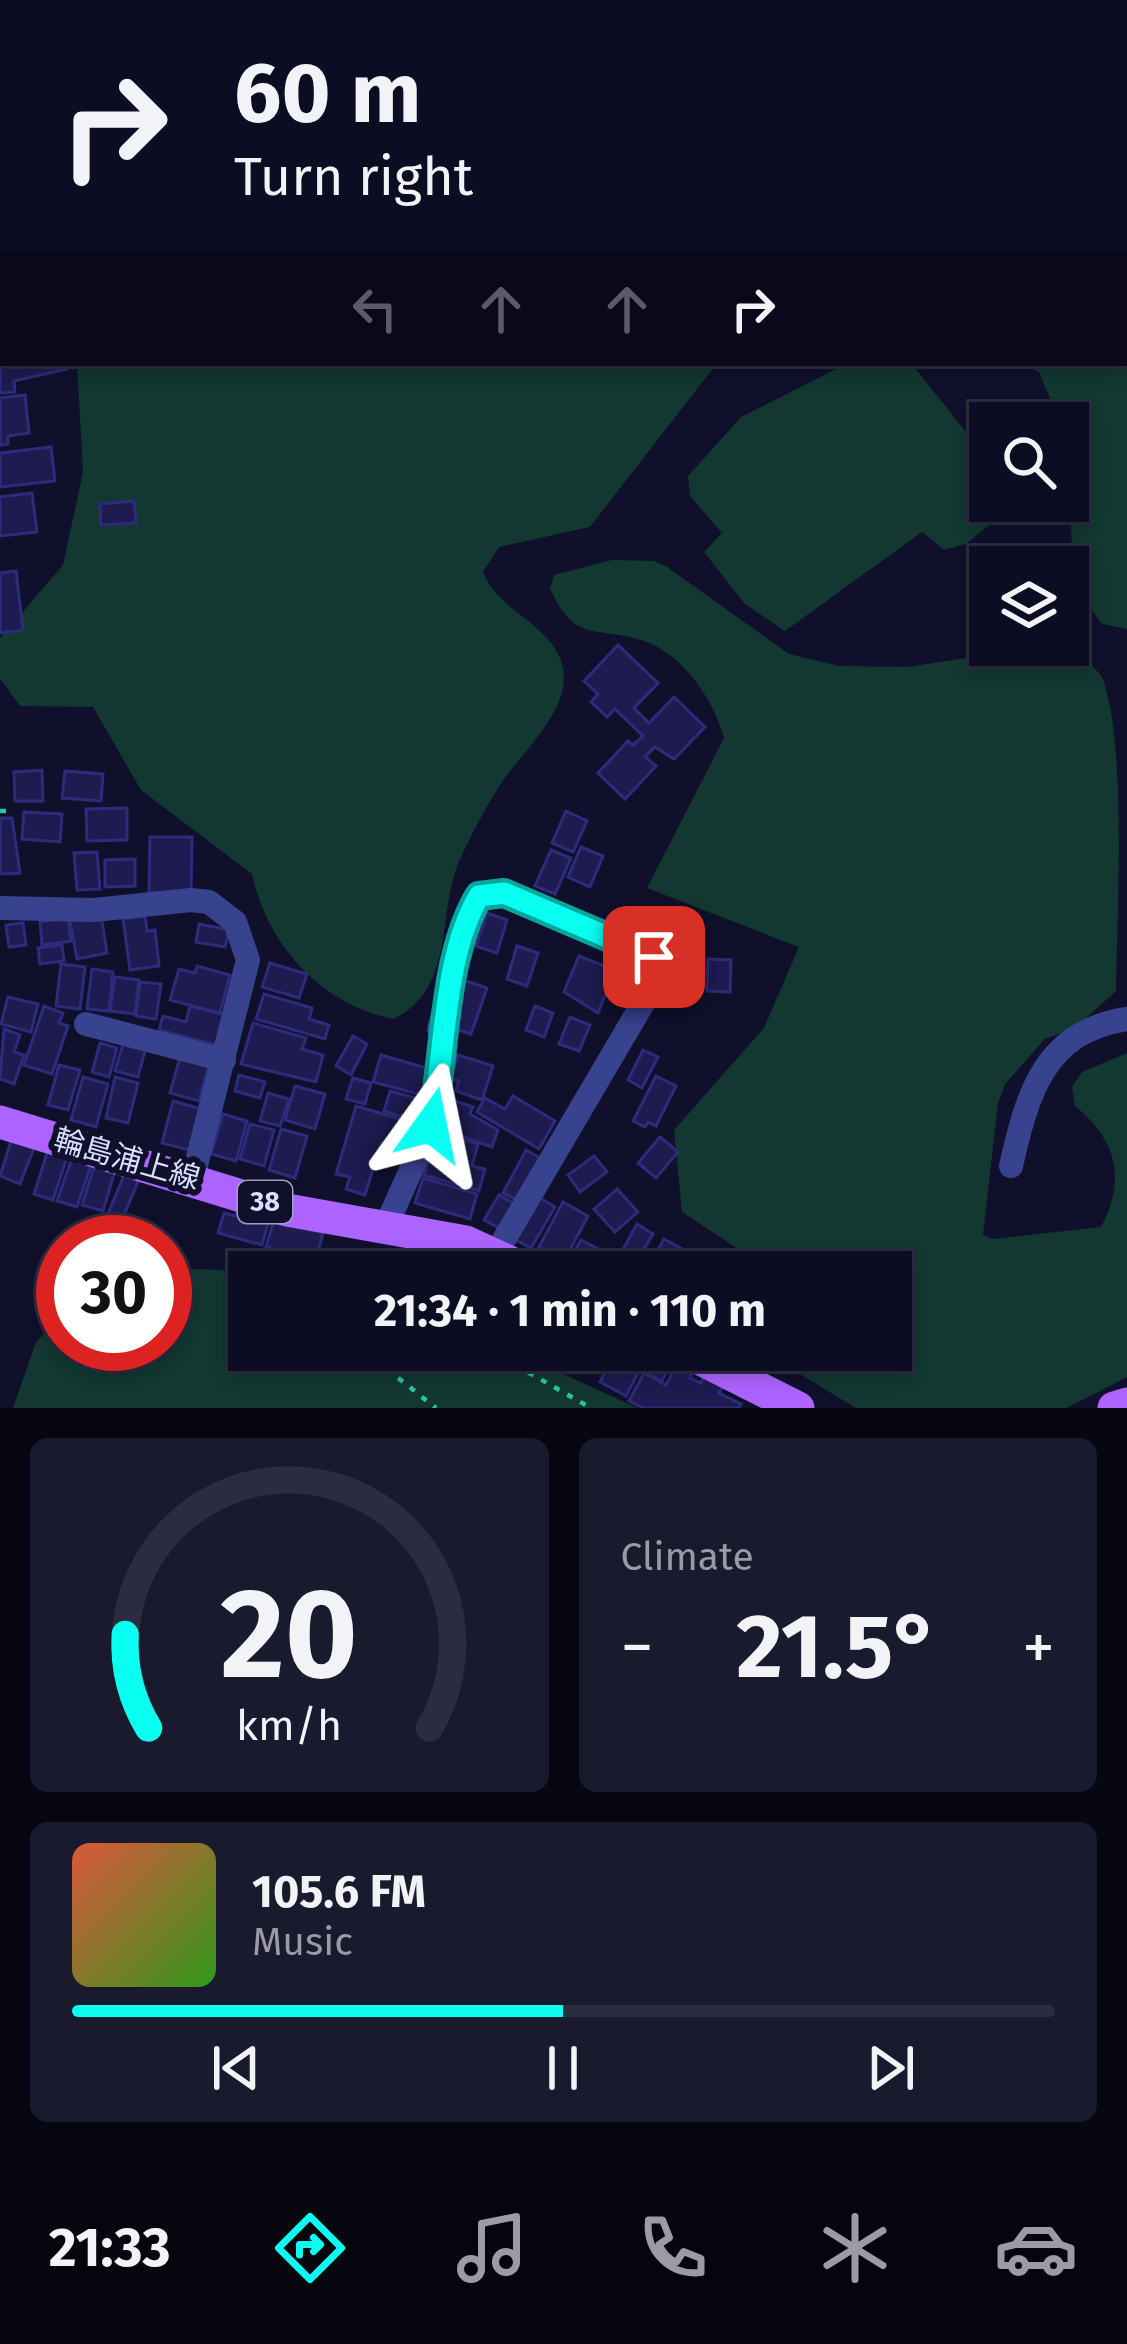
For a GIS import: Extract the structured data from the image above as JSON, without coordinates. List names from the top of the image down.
{
  "streets": {
    "main road": ["輪島浦上線", "38"]
  },
  "page": {
    "turn": ["60 m", "Turn right"],
    "limit": "30",
    "trip": "21:34 · 1 min · 110 m",
    "tile": "Climate",
    "heat": ["−", "21.5°", "+"],
    "song": ["105.6 FM", "Music"],
    "tabs": "21:33",
    "gauge": ["20", "km/h"]
  }
}
